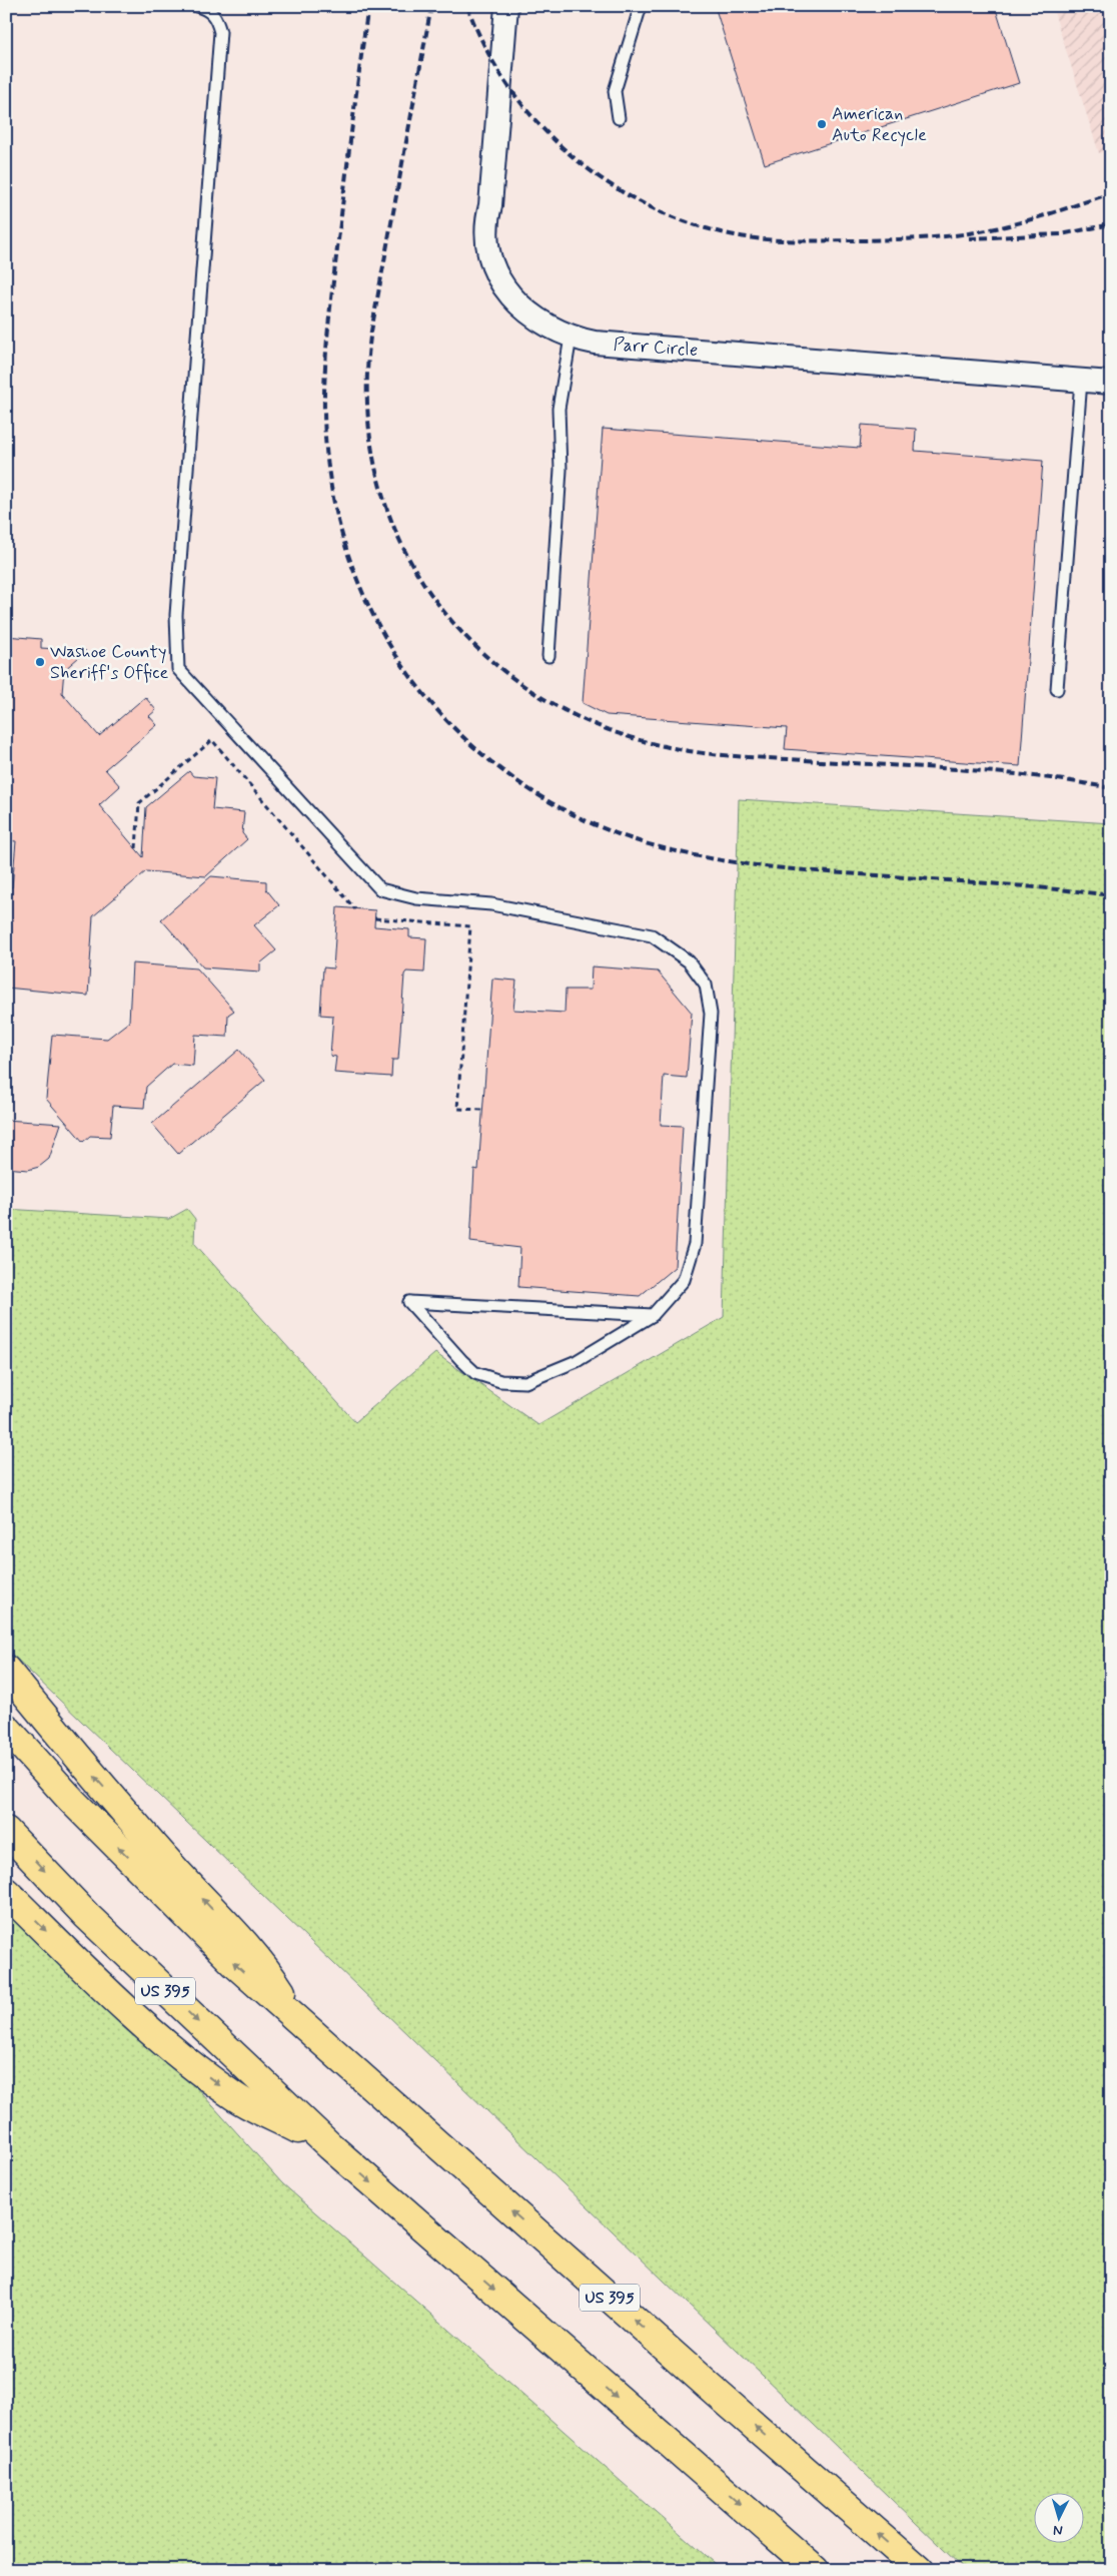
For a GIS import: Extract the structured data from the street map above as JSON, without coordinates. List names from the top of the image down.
{
  "streets": {
    "highway": ["US 395"],
    "street": ["Parr Circle"]
  },
  "places": ["American Auto Recycle", "Washoe County Sheriff's Office"],
  "north": "bottom"
}
